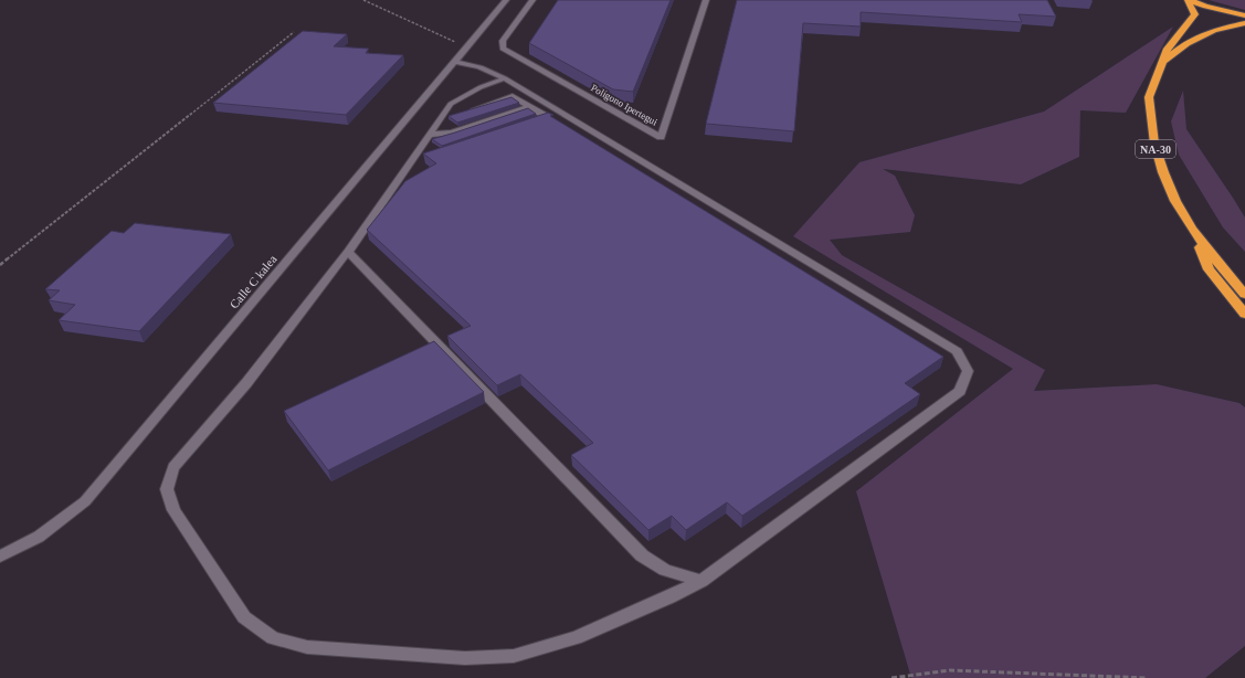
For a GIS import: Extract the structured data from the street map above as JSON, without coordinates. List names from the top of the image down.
{
  "streets": {
    "highway": ["NA-30"],
    "street": ["Polígono Ipertegui", "Calle C kalea"]
  }
}
